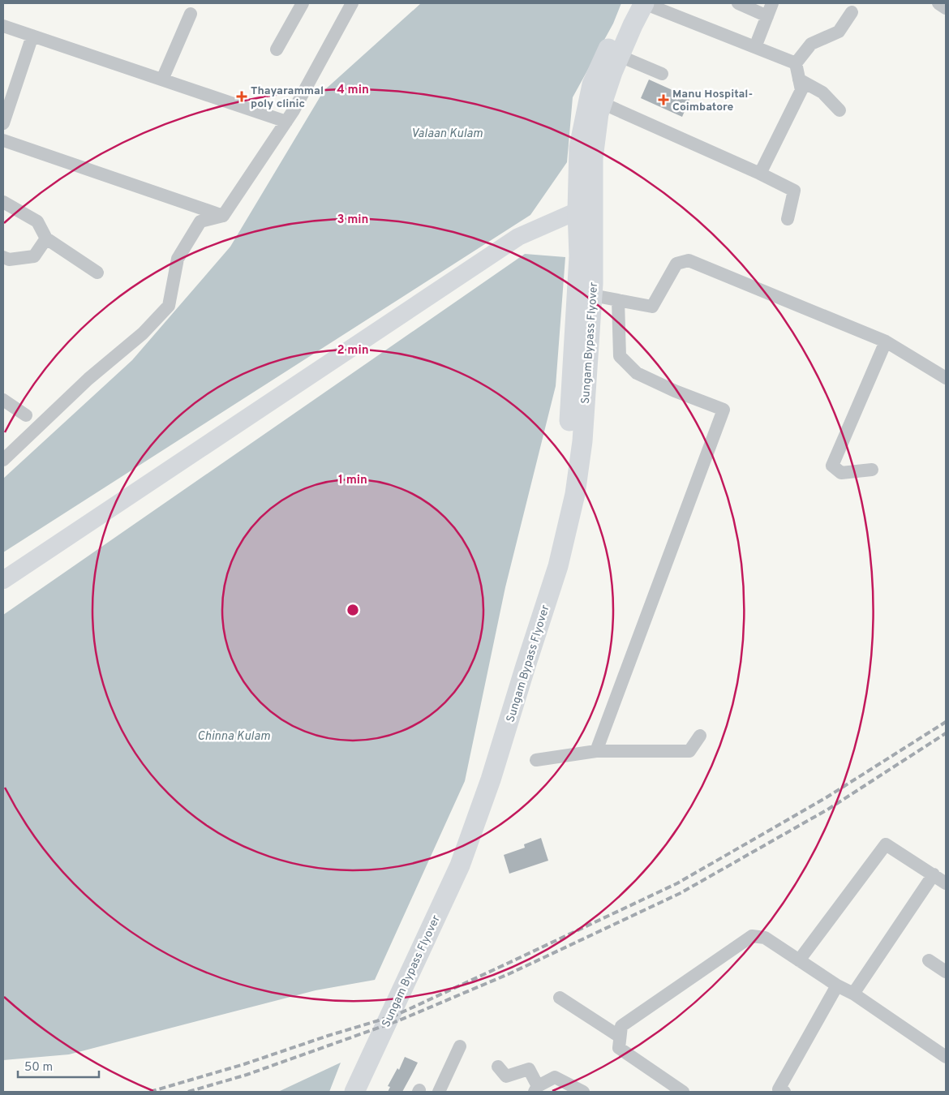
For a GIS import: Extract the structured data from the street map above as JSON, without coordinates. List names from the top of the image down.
{
  "streets": {
    "main road": ["Sungam Bypass Flyover"]
  },
  "water": ["Valaan Kulam", "Chinna Kulam"],
  "places": {
    "health": ["Thayarammal poly clinic", "Manu Hospital- Coimbatore"]
  },
  "scale_bar": "50 m",
  "rings": [
    "4 min",
    "3 min",
    "2 min",
    "1 min"
  ]
}
